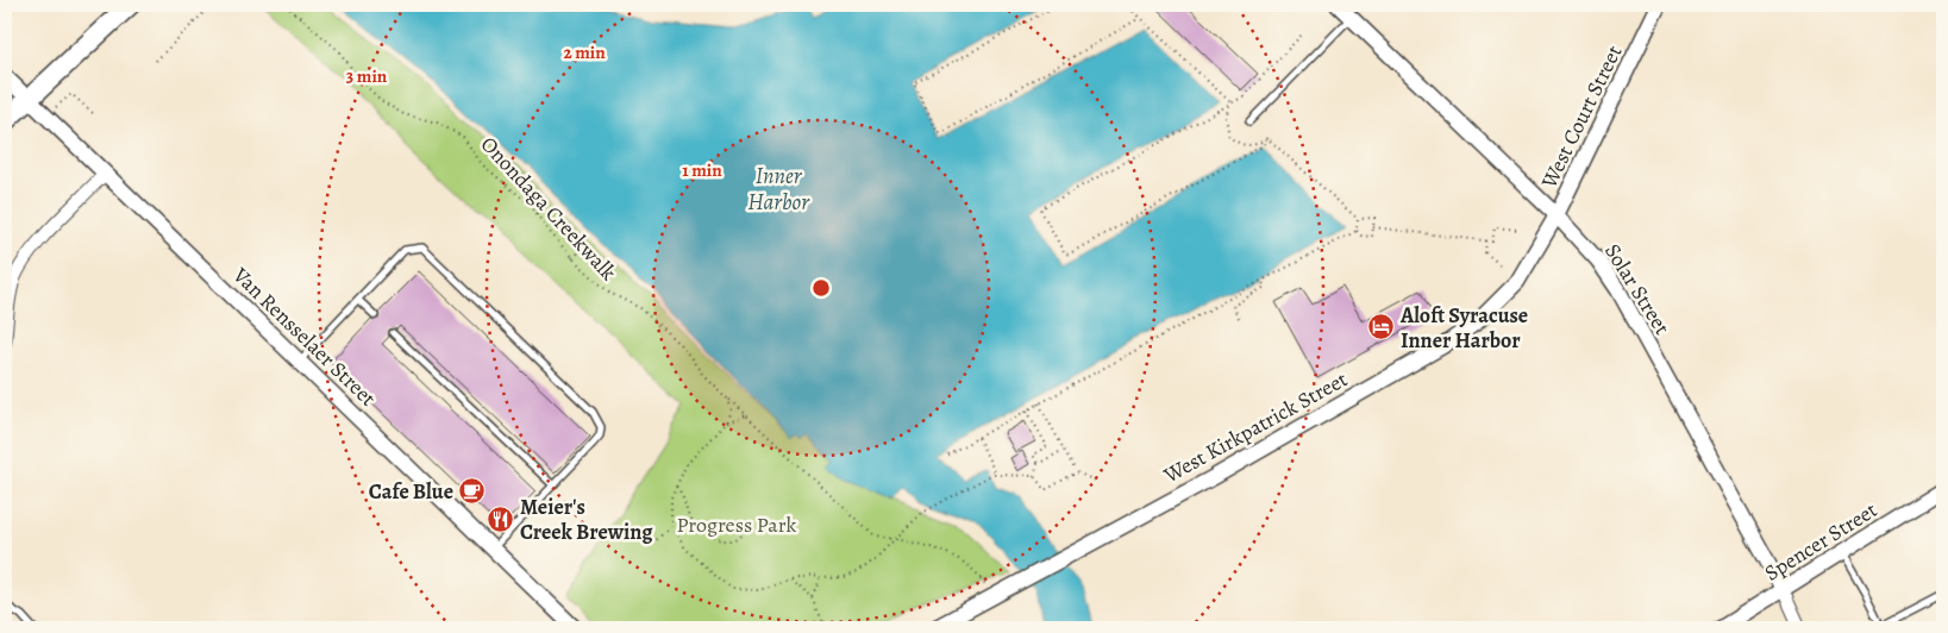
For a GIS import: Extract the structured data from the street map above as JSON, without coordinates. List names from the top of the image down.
{
  "streets": {
    "street": [
      "West Court Street",
      "Solar Street",
      "Van Rensselaer Street",
      "West Kirkpatrick Street",
      "Spencer Street"
    ],
    "path": ["Onondaga Creekwalk"]
  },
  "crossings": [
    ["West Court Street", "Solar Street"],
    ["West Court Street", "West Kirkpatrick Street"],
    ["Onondaga Creekwalk", "West Kirkpatrick Street"],
    ["Solar Street", "West Kirkpatrick Street"],
    ["Solar Street", "Spencer Street"]
  ],
  "water": ["Inner Harbor"],
  "parks": ["Progress Park"],
  "places": {
    "hotel": ["Aloft Syracuse Inner Harbor"],
    "cafe": ["Cafe Blue"],
    "restaurant": ["Meier's Creek Brewing"]
  },
  "rings": ["2 min", "3 min", "1 min"]
}
